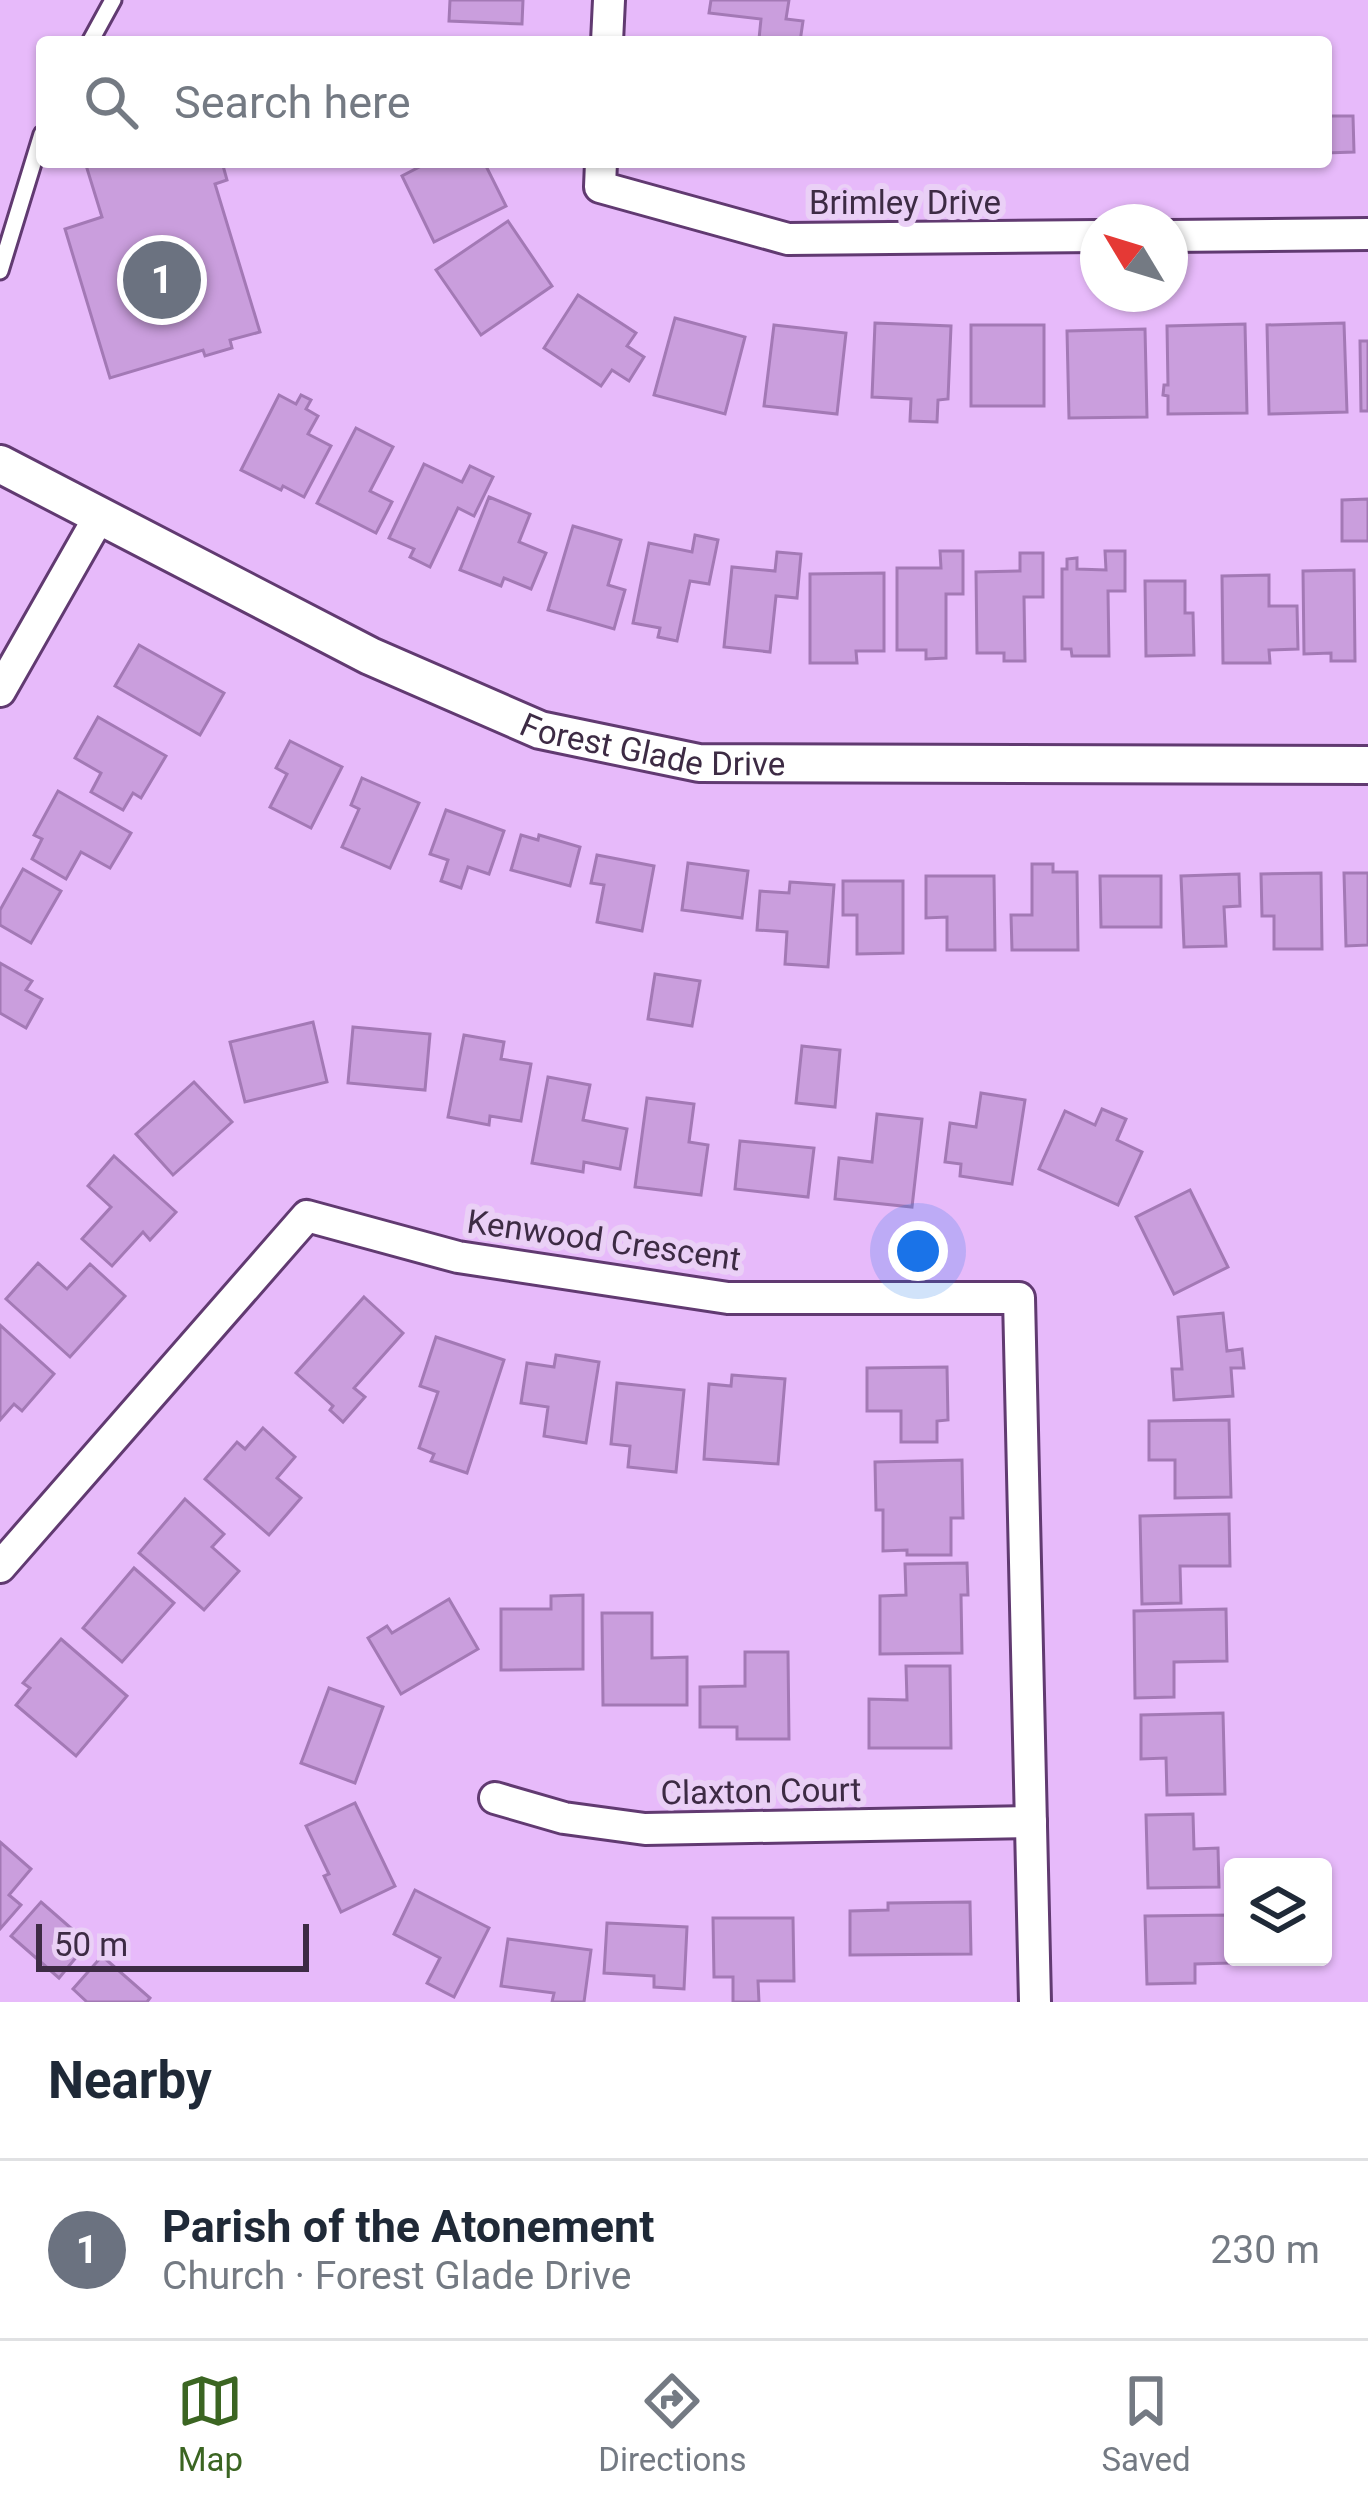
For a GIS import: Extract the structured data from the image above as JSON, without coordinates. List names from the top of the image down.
{
  "streets": {
    "street": [
      "Brimley Drive",
      "Forest Glade Drive",
      "Kenwood Crescent",
      "Claxton Court"
    ]
  },
  "crossings": [
    ["Kenwood Crescent", "Claxton Court"]
  ],
  "scale_bar": "50 m",
  "north": "top left",
  "page": {
    "search": "Search here",
    "pins": "1",
    "scale": "50 m",
    "heading": "Nearby",
    "list": [
      {
        "mark": "1",
        "name": "Parish of the Atonement",
        "note": "Church · Forest Glade Drive",
        "value": "230 m"
      }
    ],
    "nav": ["Map", "Directions", "Saved"]
  }
}
